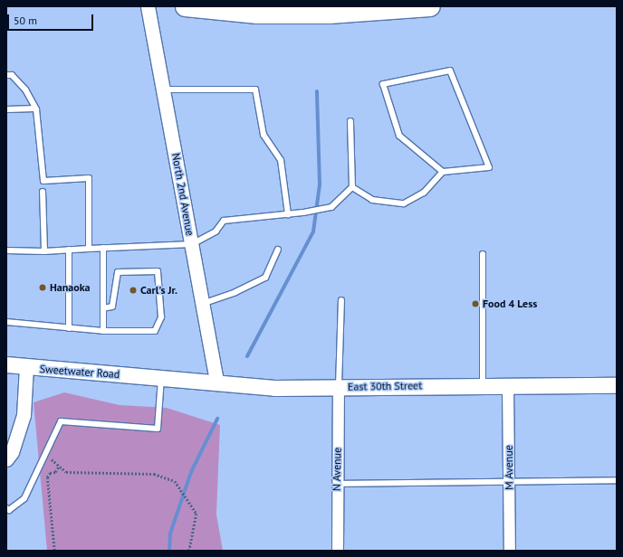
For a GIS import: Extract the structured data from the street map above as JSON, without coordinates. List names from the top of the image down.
{
  "streets": {
    "main road": ["Sweetwater Road", "East 30th Street"],
    "street": ["North 2nd Avenue", "M Avenue", "N Avenue"]
  },
  "crossings": [
    ["North 2nd Avenue", "East 30th Street"],
    ["Sweetwater Road", "East 30th Street"],
    ["East 30th Street", "M Avenue"],
    ["East 30th Street", "N Avenue"]
  ],
  "places": ["Hanaoka", "Carl's Jr.", "Food 4 Less"],
  "scale_bar": "50 m"
}
